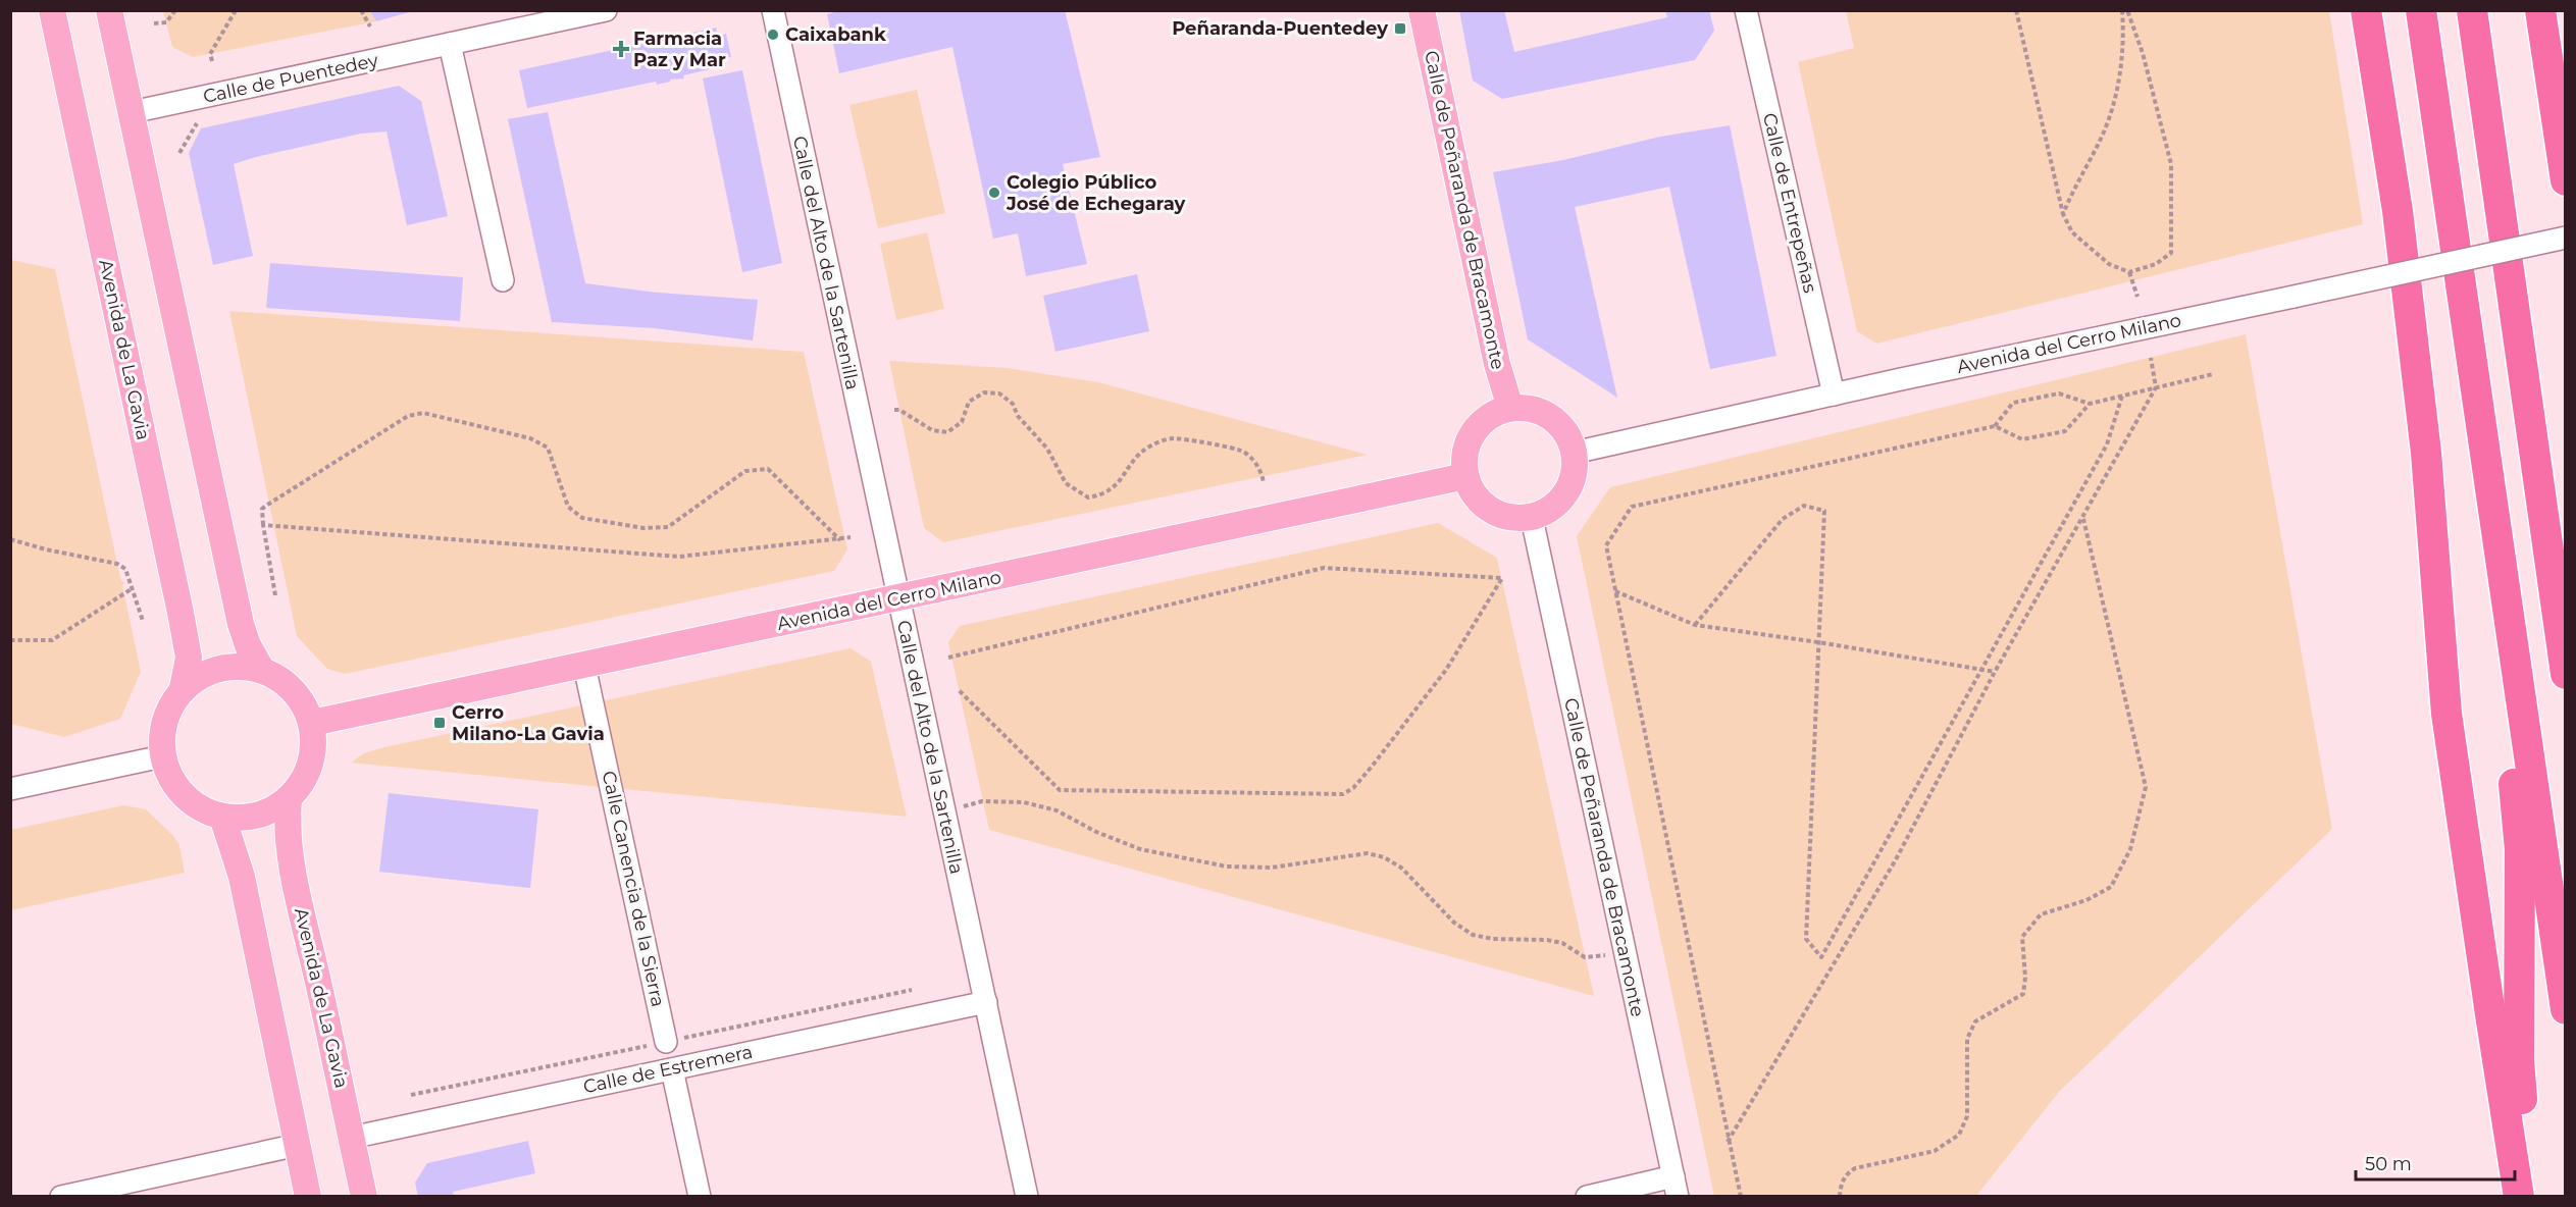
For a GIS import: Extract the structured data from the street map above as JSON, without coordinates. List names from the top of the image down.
{
  "streets": {
    "main road": ["Calle de Peñaranda de Bracamonte", "Avenida del Cerro Milano", "Avenida de La Gavia"],
    "street": [
      "Calle de Puentedey",
      "Calle de Entrepeñas",
      "Calle del Alto de la Sartenilla",
      "Calle Canencia de la Sierra",
      "Calle de Estremera"
    ]
  },
  "crossings": [
    ["Calle de Entrepeñas", "Avenida del Cerro Milano"],
    ["Calle de Peñaranda de Bracamonte", "Avenida del Cerro Milano"],
    ["Calle del Alto de la Sartenilla", "Avenida del Cerro Milano"],
    ["Calle del Alto de la Sartenilla", "Calle de Estremera"],
    ["Avenida del Cerro Milano", "Avenida de La Gavia"],
    ["Avenida del Cerro Milano", "Calle Canencia de la Sierra"],
    ["Avenida de La Gavia", "Calle de Estremera"]
  ],
  "places": {
    "transit": ["Peñaranda-Puentedey", "Cerro Milano-La Gavia"],
    "other": ["Caixabank", "Colegio Público José de Echegaray"],
    "health": ["Farmacia Paz y Mar"]
  },
  "scale_bar": "50 m"
}
